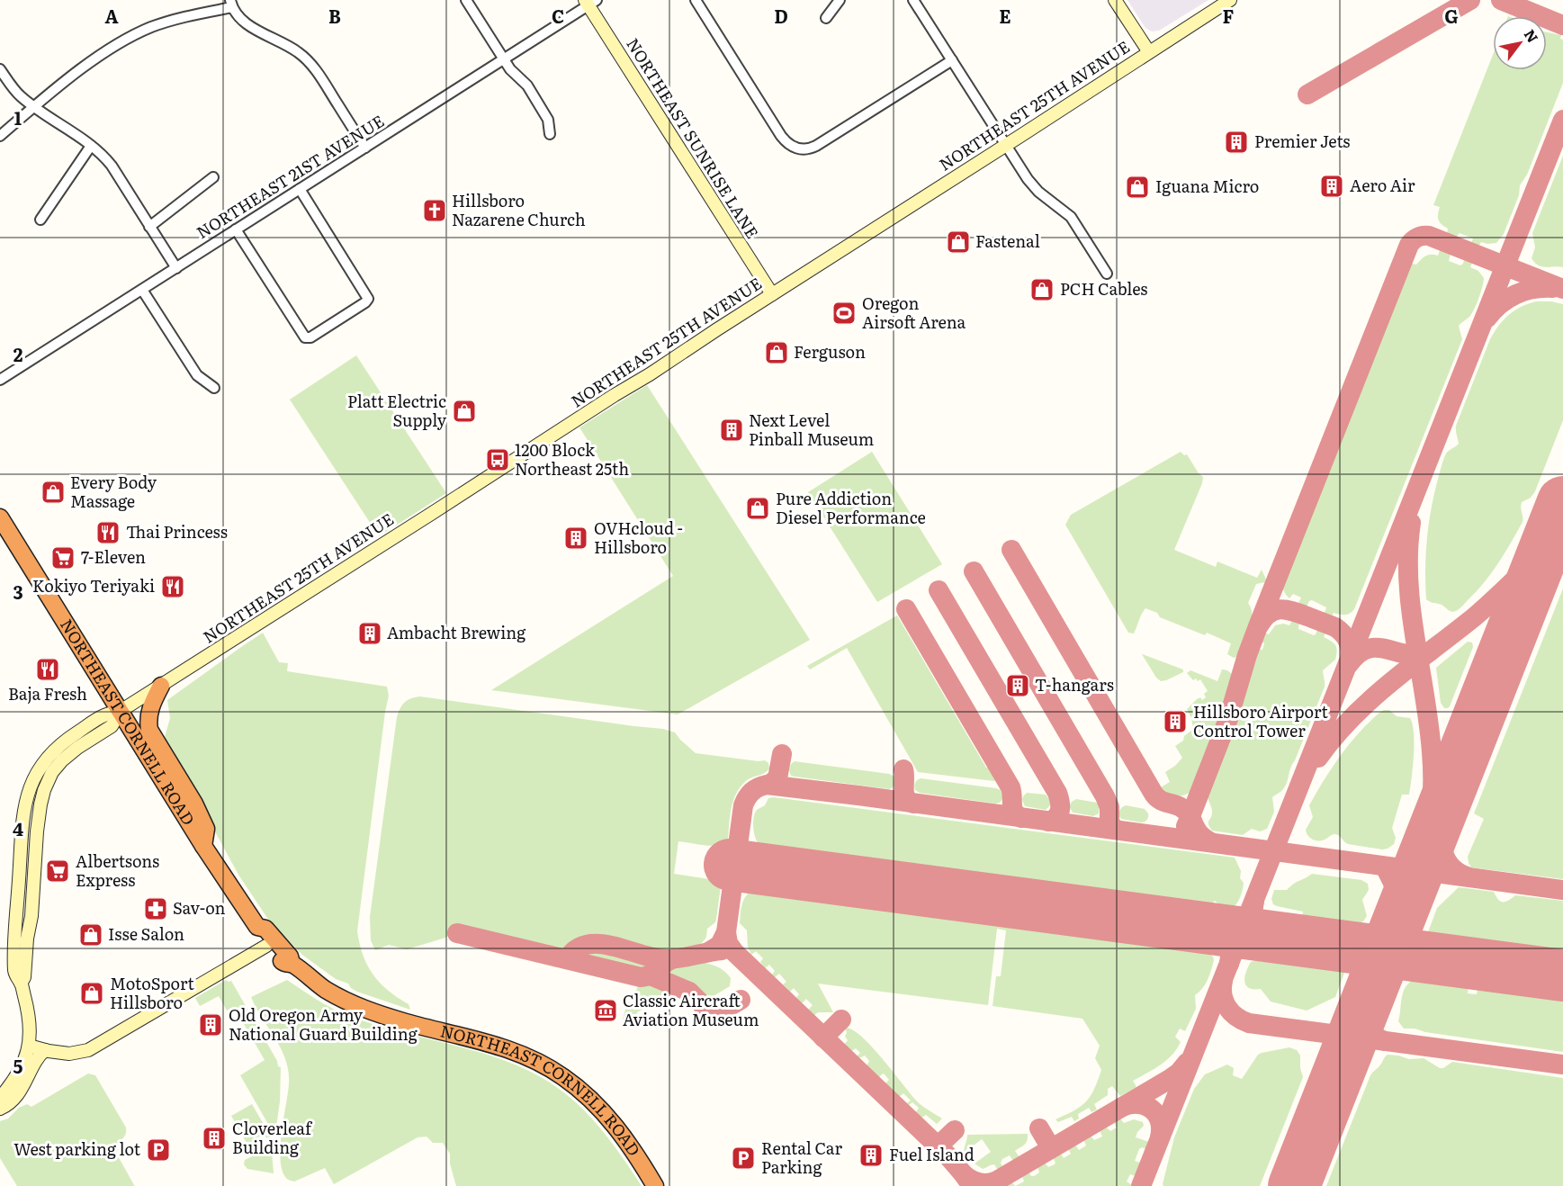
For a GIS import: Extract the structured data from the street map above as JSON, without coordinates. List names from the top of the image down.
{
  "streets": {
    "highway": ["NORTHEAST CORNELL ROAD"],
    "main road": ["NORTHEAST 25TH AVENUE", "NORTHEAST SUNRISE LANE"],
    "street": ["NORTHEAST 21ST AVENUE"]
  },
  "crossings": [
    ["NORTHEAST 25TH AVENUE", "NORTHEAST SUNRISE LANE"],
    ["NORTHEAST 25TH AVENUE", "NORTHEAST CORNELL ROAD"],
    ["NORTHEAST SUNRISE LANE", "NORTHEAST 21ST AVENUE"]
  ],
  "places": {
    "building": [
      "Premier Jets",
      "Aero Air",
      "Next Level Pinball Museum",
      "OVHcloud - Hillsboro",
      "Ambacht Brewing",
      "T-hangars",
      "Hillsboro Airport Control Tower",
      "Old Oregon Army National Guard Building",
      "Cloverleaf Building",
      "Fuel Island"
    ],
    "shop": [
      "Iguana Micro",
      "Fastenal",
      "PCH Cables",
      "Ferguson",
      "Platt Electric Supply",
      "Every Body Massage",
      "Pure Addiction Diesel Performance",
      "Isse Salon",
      "MotoSport Hillsboro"
    ],
    "church": ["Hillsboro Nazarene Church"],
    "sports": ["Oregon Airsoft Arena"],
    "bus stop": ["1200 Block Northeast 25th"],
    "restaurant": ["Thai Princess", "Kokiyo Teriyaki", "Baja Fresh"],
    "supermarket": ["7-Eleven", "Albertsons Express"],
    "pharmacy": ["Sav-on"],
    "museum": ["Classic Aircraft Aviation Museum"],
    "parking": ["West parking lot", "Rental Car Parking"]
  },
  "north": "top right",
  "grid": {
    "columns": [
      "A",
      "B",
      "C",
      "D",
      "E",
      "F",
      "G"
    ],
    "rows": [
      "1",
      "2",
      "3",
      "4",
      "5"
    ]
  }
}
